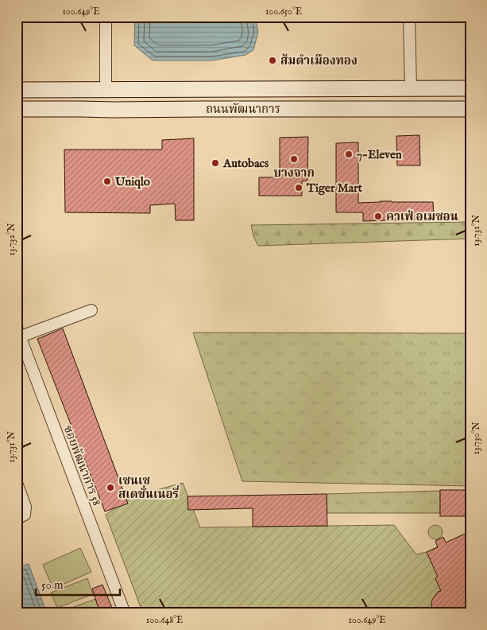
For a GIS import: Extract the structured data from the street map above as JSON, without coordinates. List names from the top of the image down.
{
  "streets": {
    "main road": ["ถนนพัฒนาการ"],
    "street": ["ซอยพัฒนาการ 58"]
  },
  "places": [
    "ส้มตำเมืองทอง",
    "7-Eleven",
    "บางจาก",
    "Autobacs",
    "Uniqlo",
    "Tiger Mart",
    "คาเฟ่ อเมซอน",
    "เซนเซ สเตชั่นเนอรี่"
  ],
  "scale_bar": "50 m",
  "coordinates": [
    "100.649°E",
    "100.650°E",
    "13.731°N",
    "13.732°N",
    "13.730°N",
    "100.648°E"
  ]
}
